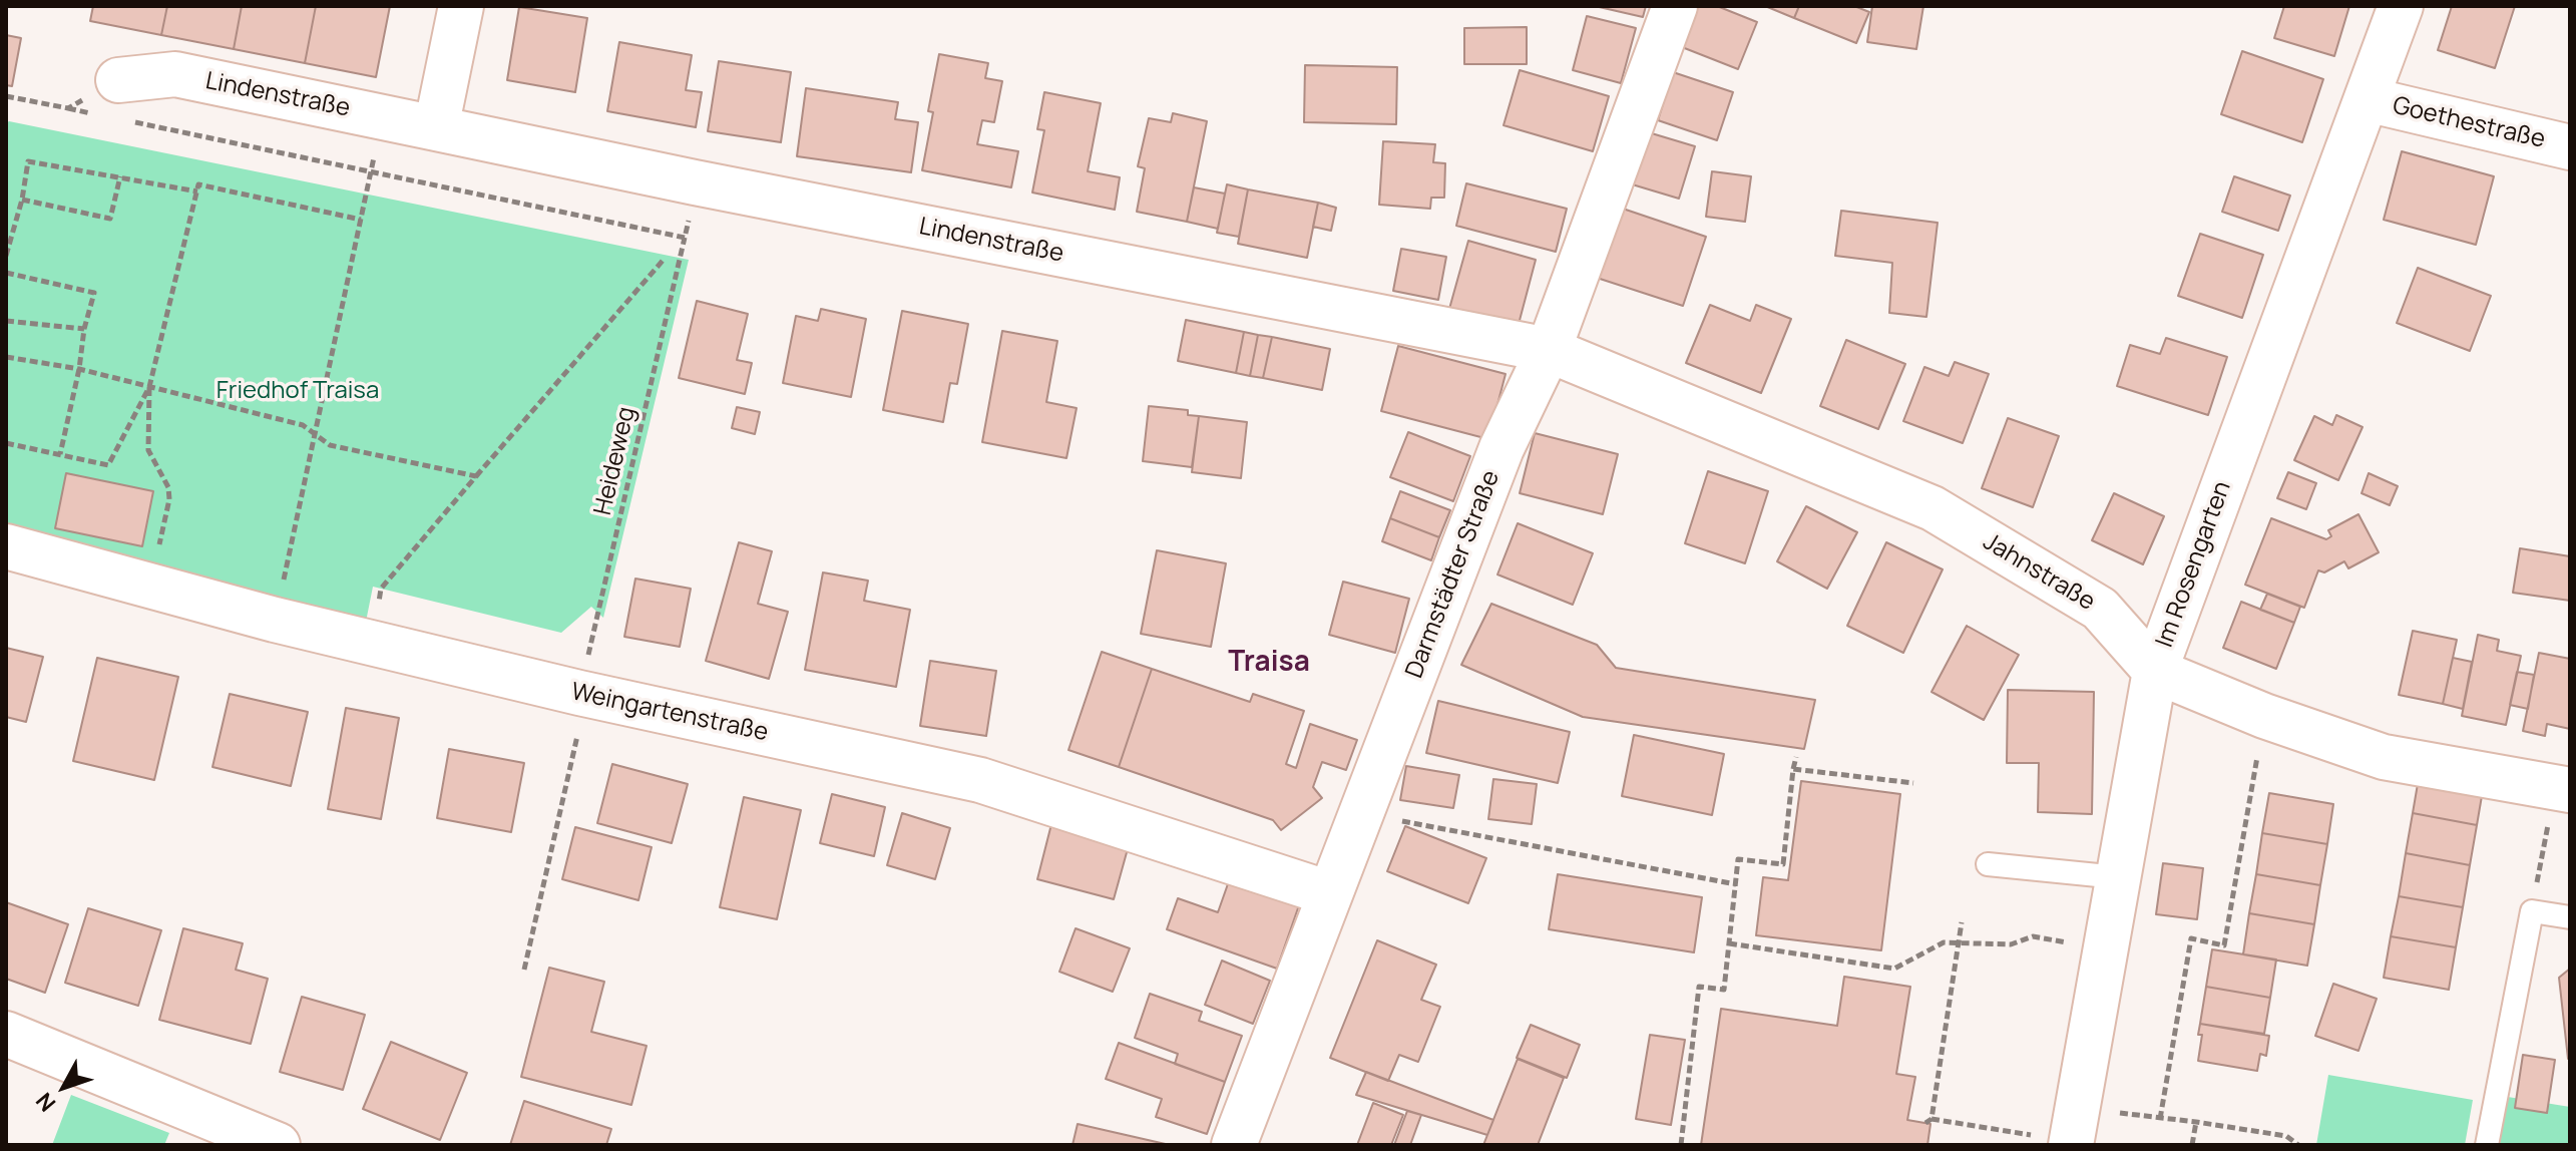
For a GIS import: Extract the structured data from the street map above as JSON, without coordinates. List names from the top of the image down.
{
  "streets": {
    "street": [
      "Lindenstraße",
      "Goethestraße",
      "Im Rosengarten",
      "Jahnstraße",
      "Darmstädter Straße",
      "Weingartenstraße"
    ],
    "path": ["Heideweg"]
  },
  "crossings": [
    ["Lindenstraße", "Heideweg"],
    ["Lindenstraße", "Jahnstraße"],
    ["Lindenstraße", "Darmstädter Straße"],
    ["Goethestraße", "Im Rosengarten"],
    ["Heideweg", "Weingartenstraße"],
    ["Im Rosengarten", "Jahnstraße"],
    ["Jahnstraße", "Darmstädter Straße"],
    ["Darmstädter Straße", "Weingartenstraße"]
  ],
  "districts": ["Traisa"],
  "parks": ["Friedhof Traisa"],
  "north": "bottom left"
}
